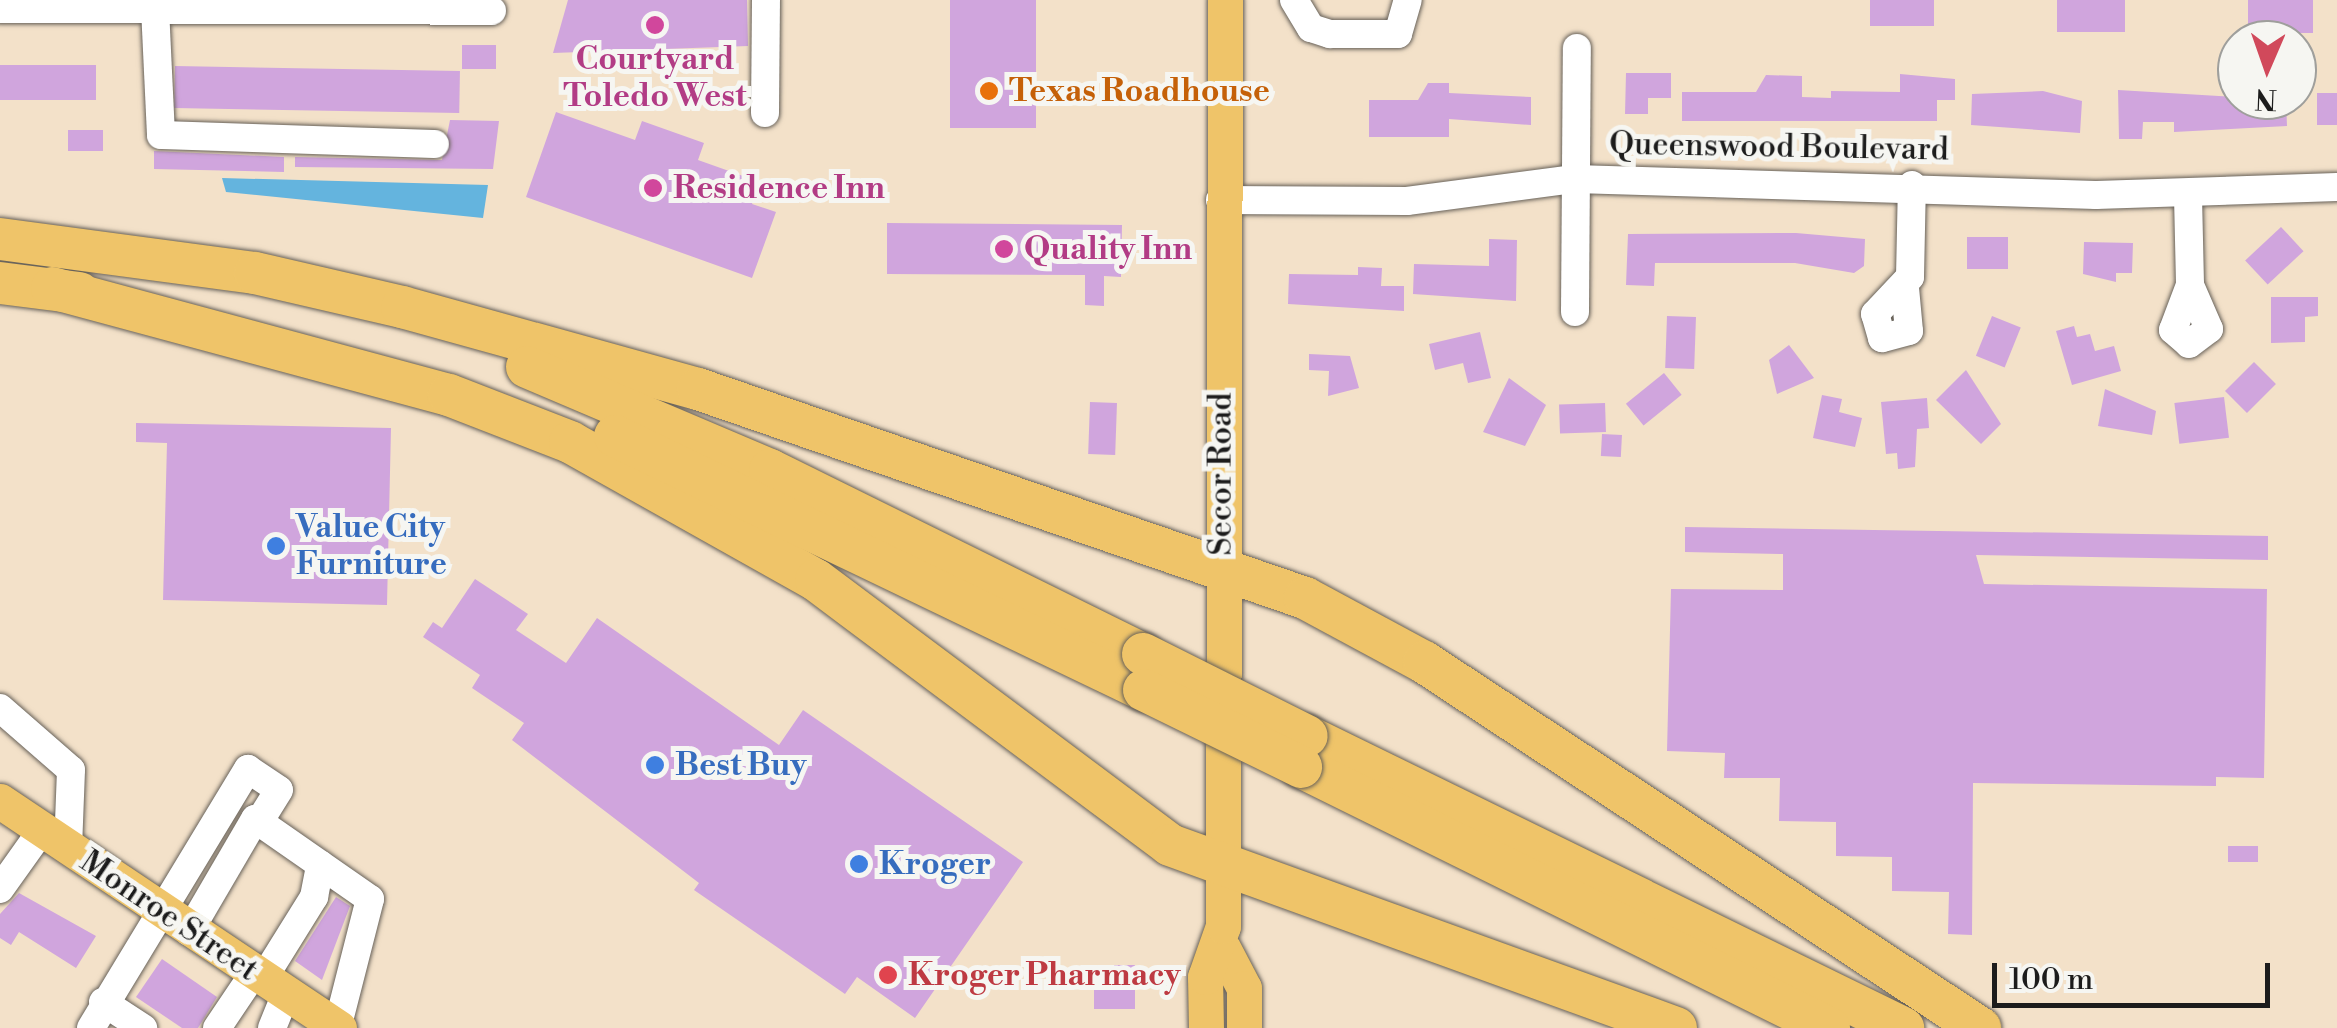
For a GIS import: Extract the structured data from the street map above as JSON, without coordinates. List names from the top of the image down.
{
  "streets": {
    "main road": ["Secor Road", "Monroe Street"],
    "street": ["Queenswood Boulevard"]
  },
  "crossings": [
    ["Queenswood Boulevard", "Secor Road"]
  ],
  "places": [
    "Courtyard Toledo West",
    "Texas Roadhouse",
    "Residence Inn",
    "Quality Inn",
    "Value City Furniture",
    "Best Buy",
    "Kroger",
    "Kroger Pharmacy"
  ],
  "scale_bar": "100 m",
  "north": "bottom"
}
